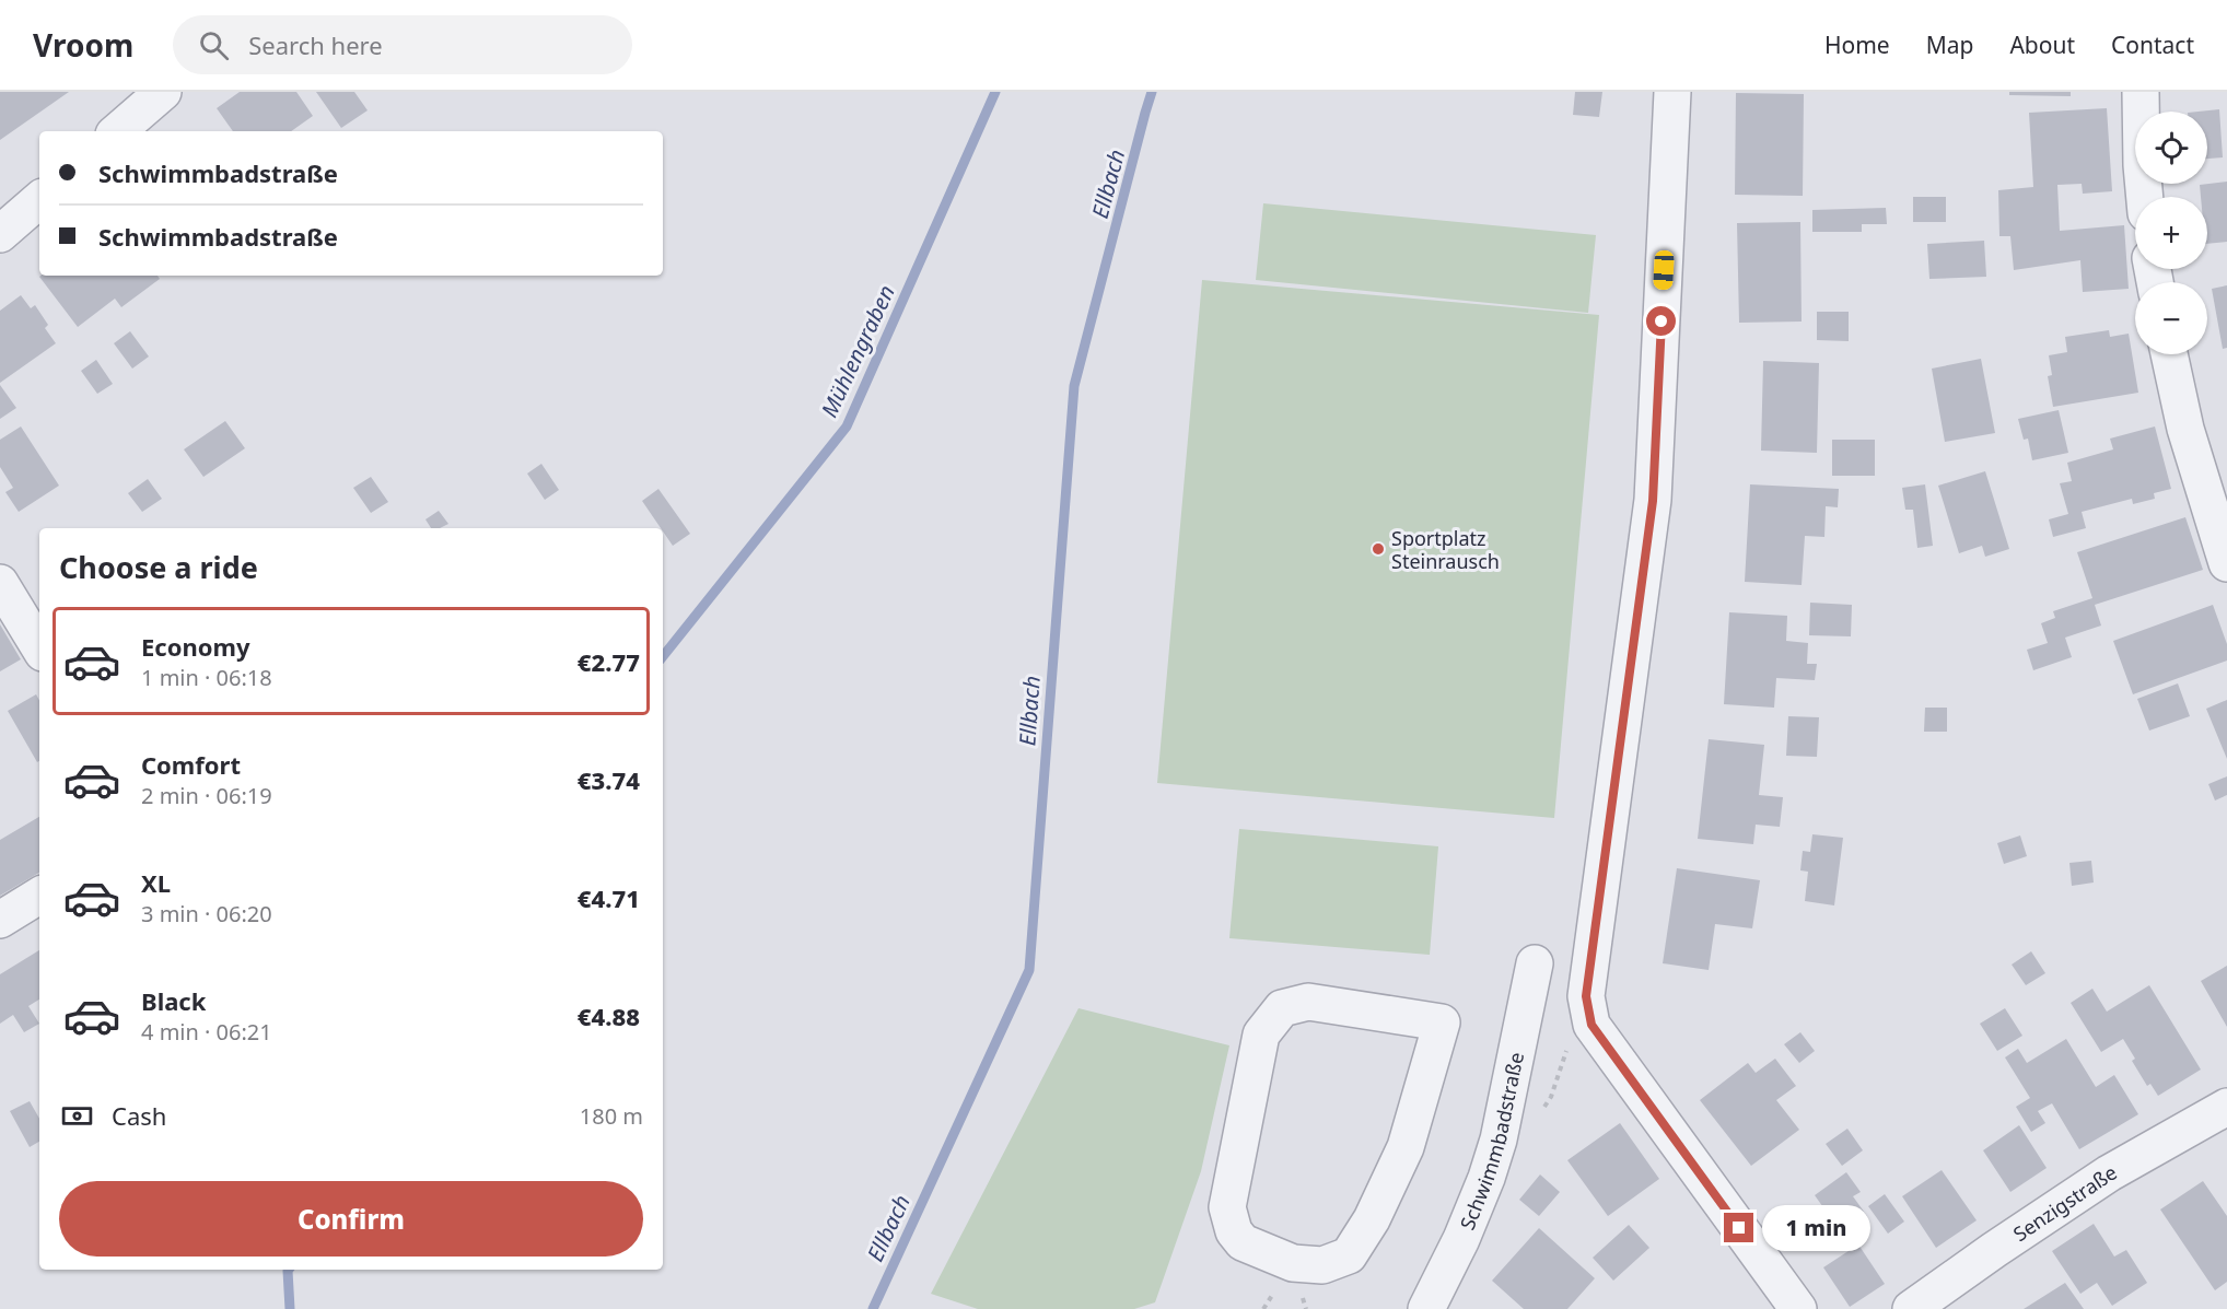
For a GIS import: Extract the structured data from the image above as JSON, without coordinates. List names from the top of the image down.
{
  "streets": {
    "street": ["Schwimmbadstraße", "Senzigstraße"]
  },
  "water": ["Ellbach", "Mühlengraben"],
  "places": ["Sportplatz Steinrausch"],
  "page": {
    "header": "Vroom",
    "search": "Search here",
    "nav": [
      "Home",
      "Map",
      "About",
      "Contact"
    ],
    "map_buttons": ["+", "−"],
    "banner": ["Schwimmbadstraße", "Schwimmbadstraße"],
    "heading": "Choose a ride",
    "list": [
      {
        "name": "Economy",
        "note": "1 min · 06:18",
        "value": "€2.77"
      },
      {
        "name": "Comfort",
        "note": "2 min · 06:19",
        "value": "€3.74"
      },
      {
        "name": "XL",
        "note": "3 min · 06:20",
        "value": "€4.71"
      },
      {
        "name": "Black",
        "note": "4 min · 06:21",
        "value": "€4.88"
      }
    ],
    "pay": ["Cash", "180 m"],
    "buttons": "Confirm",
    "bubble": "1 min"
  }
}
